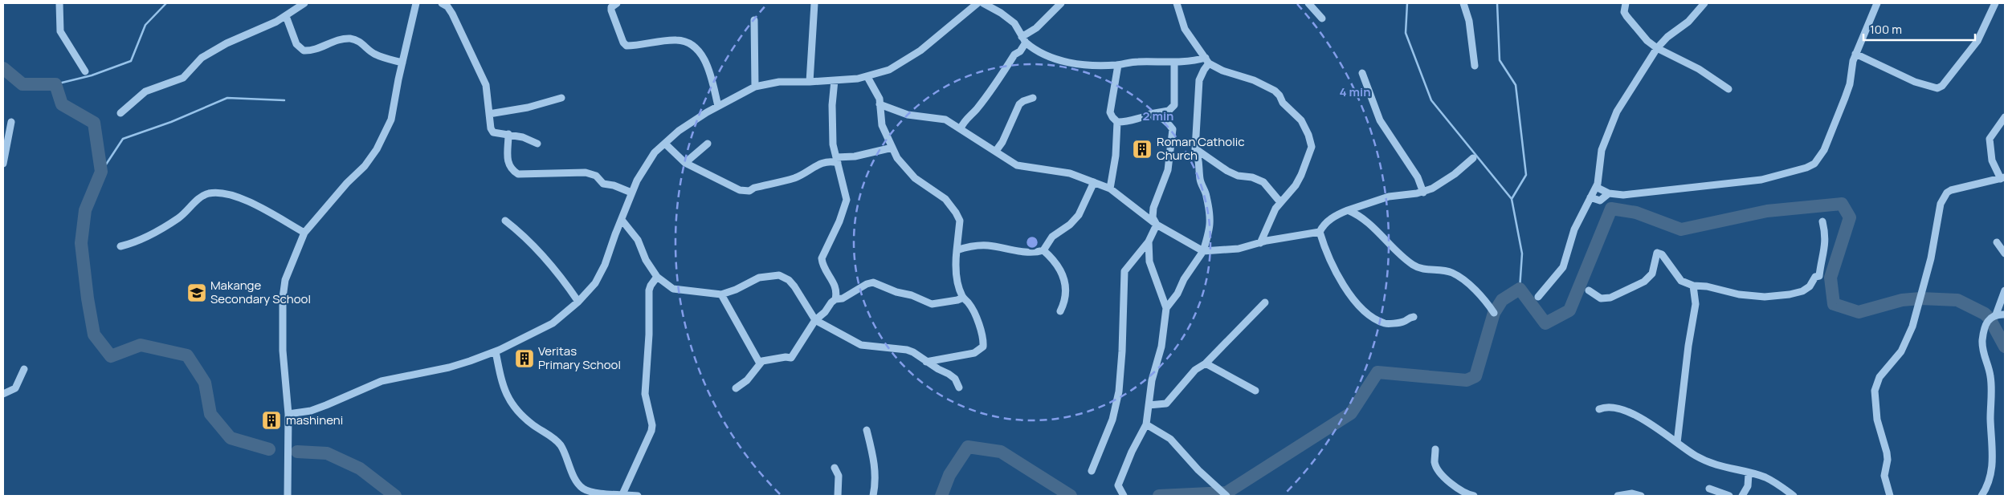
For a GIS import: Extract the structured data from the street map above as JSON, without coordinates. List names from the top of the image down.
{
  "places": {
    "building": ["Roman Catholic Church", "Veritas Primary School", "mashineni"],
    "school or university": ["Makange Secondary School"]
  },
  "scale_bar": "100 m",
  "rings": ["4 min", "2 min"]
}
